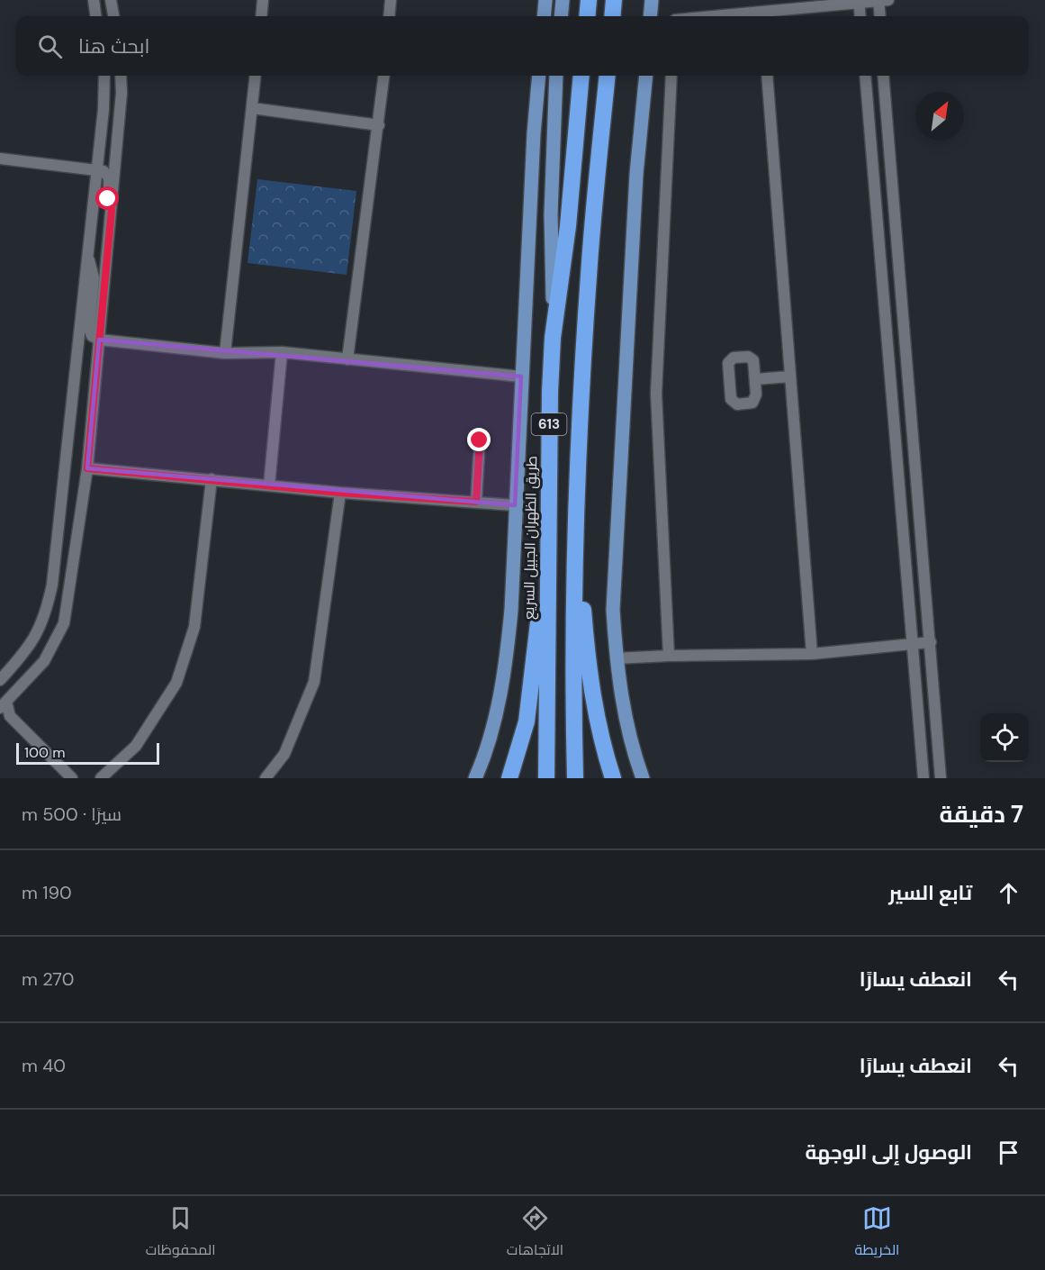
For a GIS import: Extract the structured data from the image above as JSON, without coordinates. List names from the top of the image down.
{
  "streets": {
    "highway": ["613", "طريق الظهران الجبيل السريع"]
  },
  "scale_bar": "100 m",
  "north": "top right",
  "page": {
    "search": "ابحث هنا",
    "scale": "100 m",
    "heading": ["7 دقيقة", "سيرًا · 500 m"],
    "list": [
      ["تابع السير", "190 m"],
      ["انعطف يسارًا", "270 m"],
      ["انعطف يسارًا", "40 m"],
      "الوصول إلى الوجهة"
    ],
    "nav": ["الخريطة", "الاتجاهات", "المحفوظات"]
  }
}
